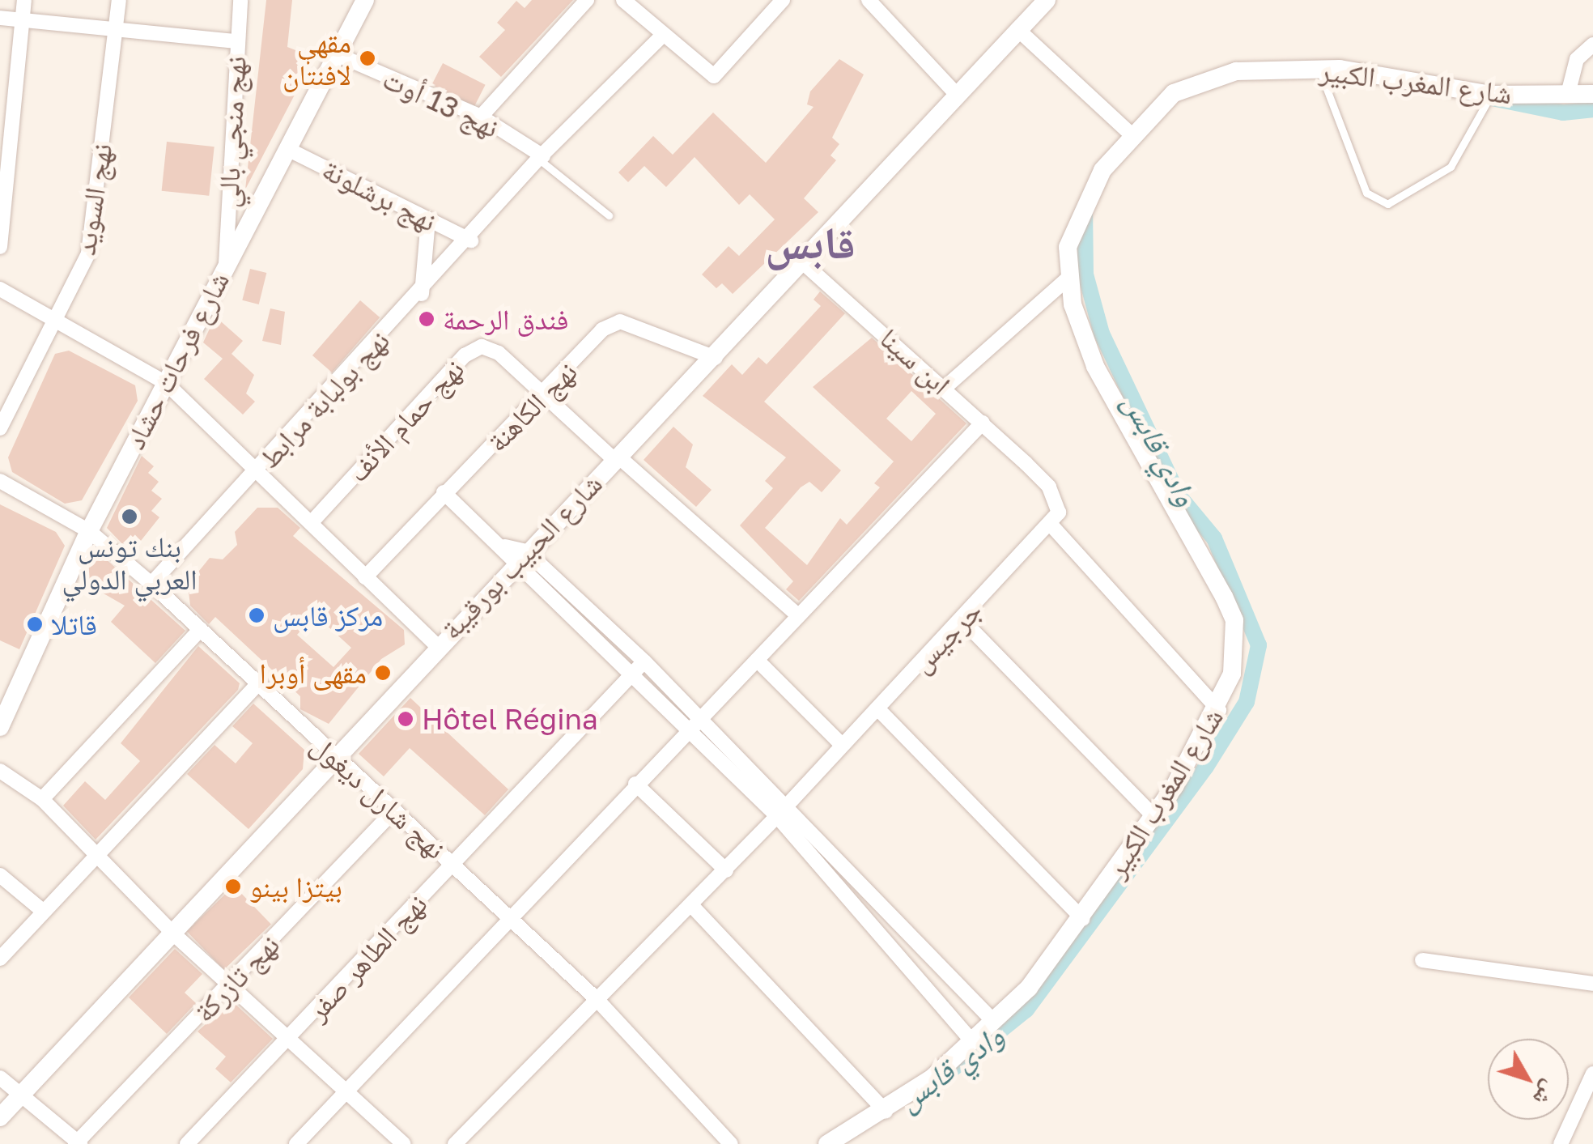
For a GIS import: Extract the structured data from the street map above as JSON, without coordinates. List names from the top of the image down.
{
  "streets": {
    "street": [
      "شارع المغرب الكبير",
      "نهج 13 أوت",
      "نهج منجي بالي",
      "نهج برشلونة",
      "نهج السويد",
      "شارع فرحات حشاد",
      "ابن سينا",
      "نهج بولبابة مرابط",
      "نهج الكاهنة",
      "نهج حمام الأنف",
      "شارع الحبيب بورقيبة",
      "جرجيس",
      "نهج شارل ديغول",
      "نهج الطاهر صفر",
      "نهج تازركة"
    ]
  },
  "crossings": [
    ["نهج 13 أوت", "شارع فرحات حشاد"],
    ["نهج 13 أوت", "نهج بولبابة مرابط"],
    ["نهج منجي بالي", "شارع فرحات حشاد"],
    ["نهج برشلونة", "شارع فرحات حشاد"],
    ["نهج برشلونة", "نهج بولبابة مرابط"],
    ["شارع فرحات حشاد", "نهج شارل ديغول"],
    ["ابن سينا", "شارع الحبيب بورقيبة"],
    ["ابن سينا", "جرجيس"],
    ["نهج بولبابة مرابط", "نهج شارل ديغول"],
    ["نهج الكاهنة", "نهج حمام الأنف"],
    ["نهج الكاهنة", "شارع الحبيب بورقيبة"],
    ["نهج حمام الأنف", "شارع الحبيب بورقيبة"],
    ["شارع الحبيب بورقيبة", "نهج شارل ديغول"],
    ["جرجيس", "نهج شارل ديغول"],
    ["نهج شارل ديغول", "نهج الطاهر صفر"],
    ["نهج شارل ديغول", "نهج تازركة"]
  ],
  "districts": ["قابس"],
  "water": ["وادي قابس"],
  "places": [
    "مقهي لافنتان",
    "فندق الرحمة",
    "بنك تونس العربي الدولي",
    "مركز قابس",
    "قاتلا",
    "مقهى أوبرا",
    "Hôtel Régina",
    "بيتزا بينو"
  ],
  "north": "bottom right"
}
